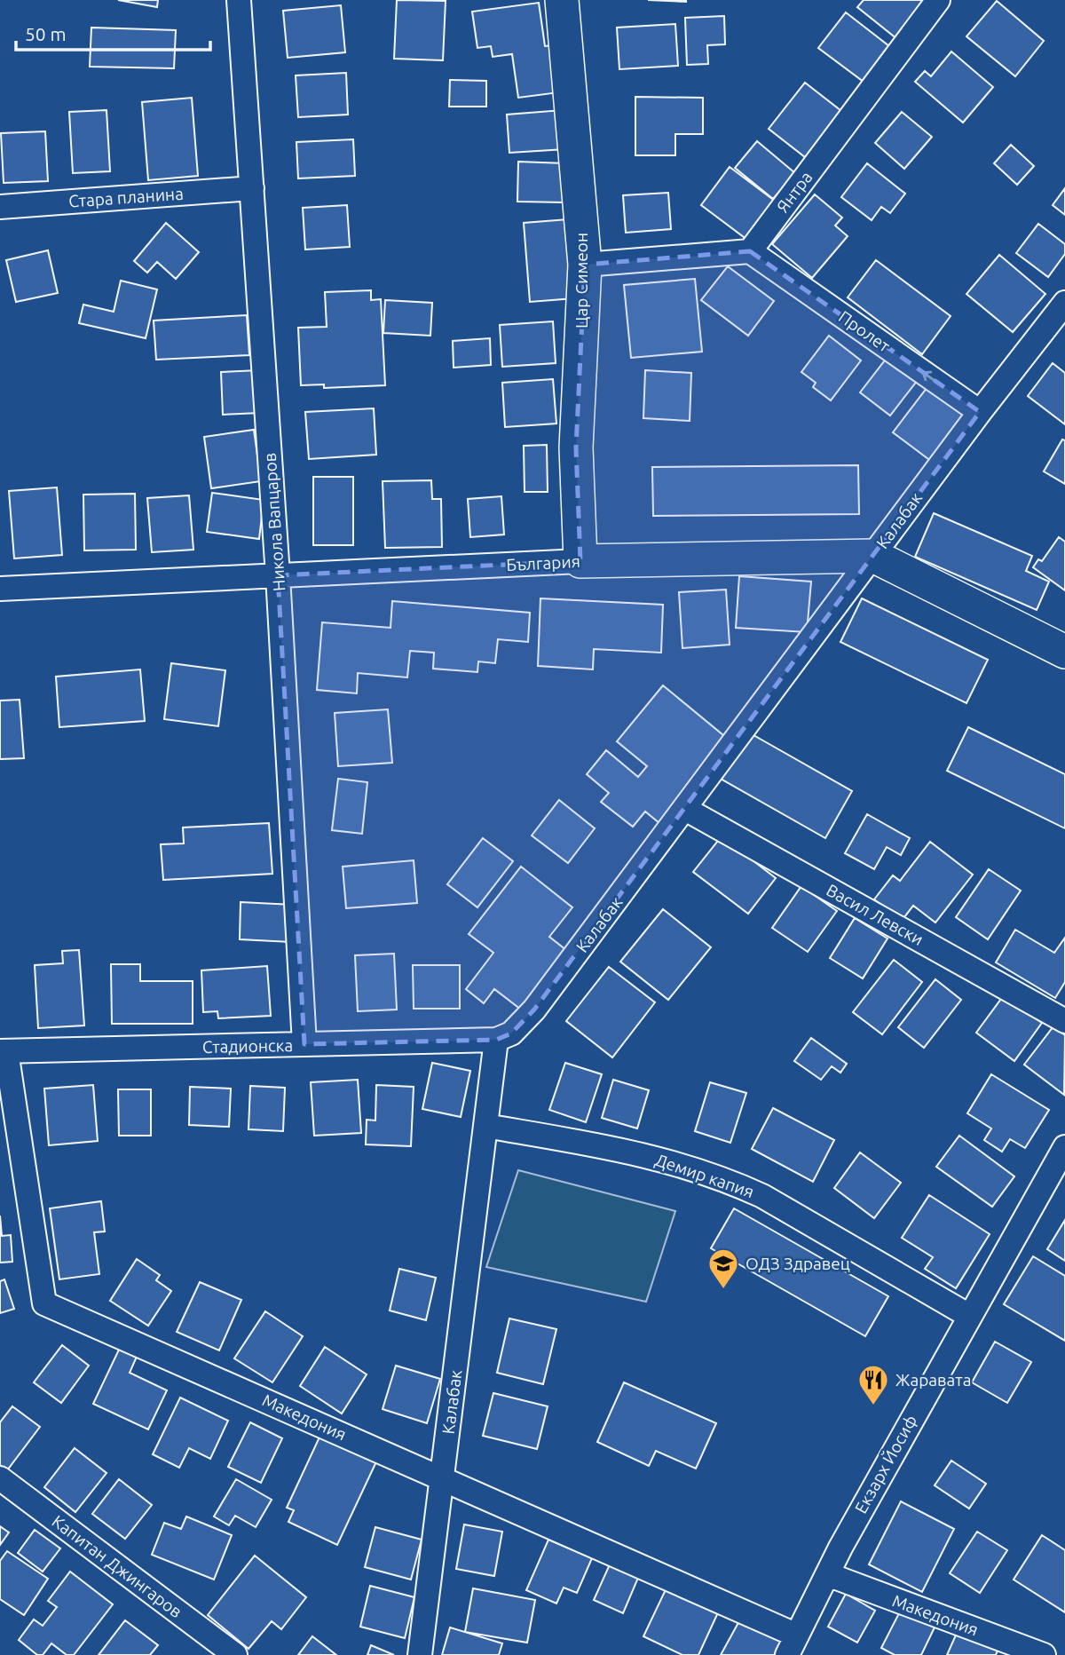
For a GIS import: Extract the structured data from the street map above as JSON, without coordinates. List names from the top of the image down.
{
  "streets": {
    "street": [
      "Янтра",
      "Стара планина",
      "Цар Симеон",
      "Пролет",
      "Калабак",
      "Никола Вапцаров",
      "България",
      "Васил Левски",
      "Стадионска",
      "Демир капия",
      "Македония",
      "Екзарх Йосиф",
      "Капитан Джингаров"
    ]
  },
  "crossings": [
    ["Янтра", "Пролет"],
    ["Стара планина", "Никола Вапцаров"],
    ["Цар Симеон", "България"],
    ["Пролет", "Калабак"],
    ["Калабак", "България"],
    ["Калабак", "Васил Левски"],
    ["Калабак", "Стадионска"],
    ["Калабак", "Демир капия"],
    ["Калабак", "Македония"],
    ["Никола Вапцаров", "България"],
    ["Никола Вапцаров", "Стадионска"],
    ["Стадионска", "Македония"],
    ["Демир капия", "Екзарх Йосиф"],
    ["Македония", "Екзарх Йосиф"]
  ],
  "one_way": ["Пролет"],
  "places": {
    "school or university": ["ОДЗ Здравец"],
    "restaurant": ["Жаравата"]
  },
  "scale_bar": "50 m"
}
